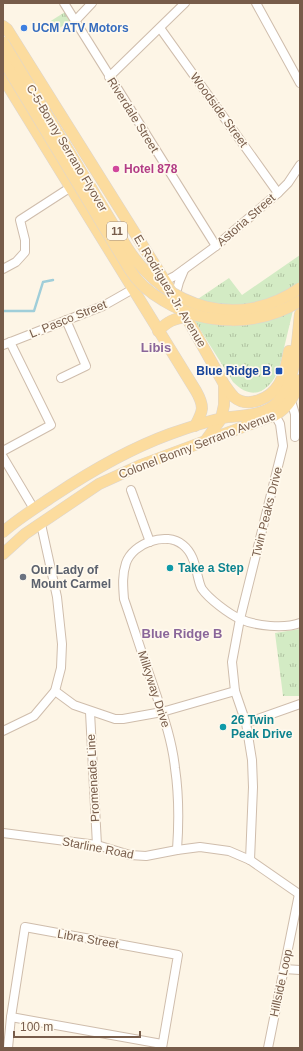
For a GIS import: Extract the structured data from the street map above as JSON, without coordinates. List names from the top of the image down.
{
  "streets": {
    "main road": [
      "C-5-Bonny Serrano Flyover",
      "11",
      "E. Rodriguez Jr. Avenue",
      "Colonel Bonny Serrano Avenue"
    ],
    "street": [
      "Woodside Street",
      "Riverdale Street",
      "Astoria Street",
      "L. Pasco Street",
      "Twin Peaks Drive",
      "Milkyway Drive",
      "Promenade Line",
      "Starline Road",
      "Libra Street",
      "Hillside Loop"
    ]
  },
  "crossings": [
    ["Woodside Street", "Astoria Street"],
    ["Riverdale Street", "Astoria Street"],
    ["Astoria Street", "E. Rodriguez Jr. Avenue"],
    ["11", "L. Pasco Street"],
    ["11", "Colonel Bonny Serrano Avenue"],
    ["E. Rodriguez Jr. Avenue", "Colonel Bonny Serrano Avenue"],
    ["Colonel Bonny Serrano Avenue", "Twin Peaks Drive"],
    ["Twin Peaks Drive", "Milkyway Drive"],
    ["Twin Peaks Drive", "Starline Road"],
    ["Milkyway Drive", "Starline Road"],
    ["Promenade Line", "Starline Road"],
    ["Starline Road", "Hillside Loop"]
  ],
  "districts": ["Libis", "Blue Ridge B"],
  "places": {
    "other": [
      "UCM ATV Motors",
      "Hotel 878",
      "Take a Step",
      "Our Lady of Mount Carmel",
      "26 Twin Peak Drive"
    ],
    "transit": ["Blue Ridge B"]
  },
  "scale_bar": "100 m"
}
